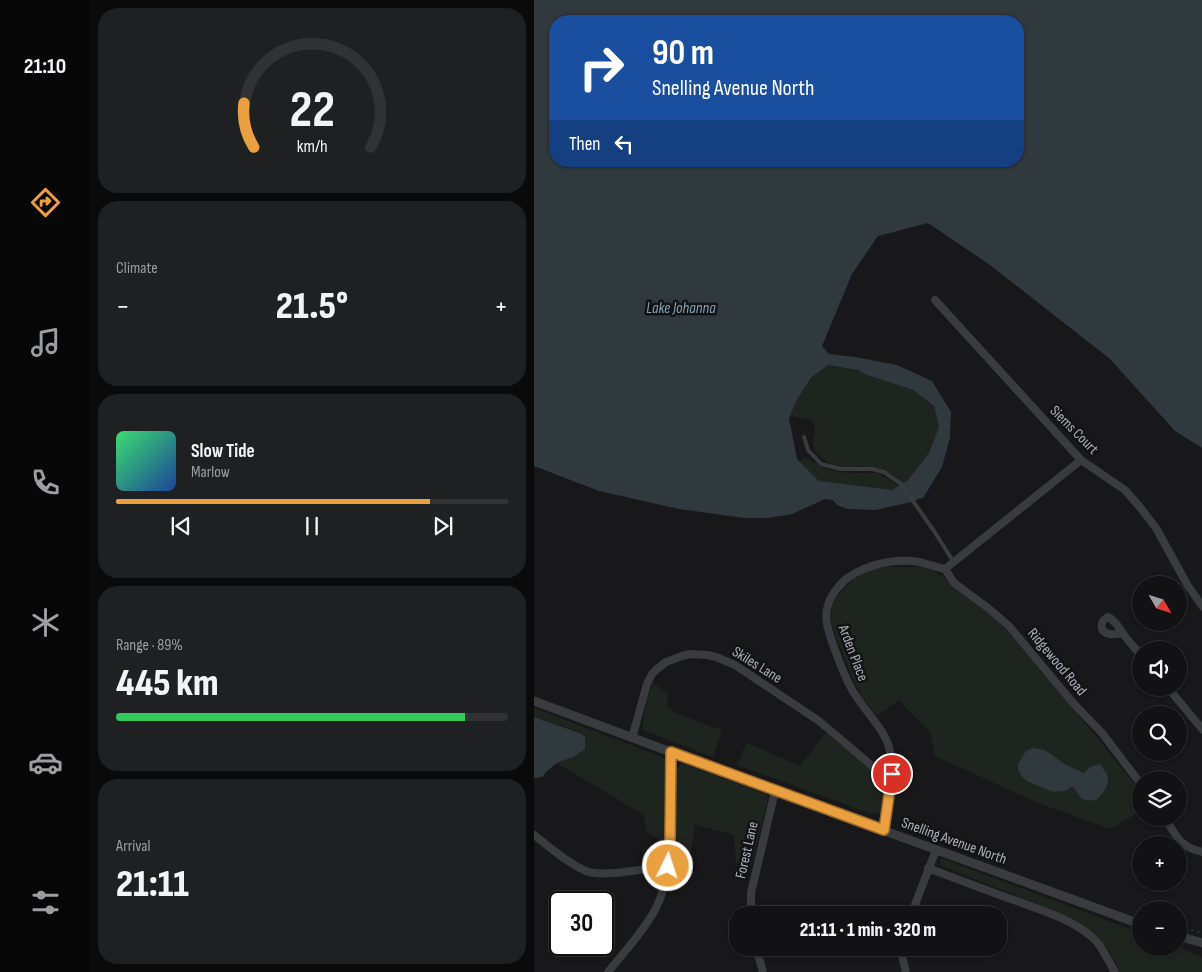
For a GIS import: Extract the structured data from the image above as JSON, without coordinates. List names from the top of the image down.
{
  "streets": {
    "street": [
      "Siems Court",
      "Arden Place",
      "Ridgewood Road",
      "Skiles Lane",
      "Snelling Avenue North",
      "Forest Lane"
    ]
  },
  "crossings": [
    ["Arden Place", "Ridgewood Road"],
    ["Arden Place", "Skiles Lane"],
    ["Arden Place", "Snelling Avenue North"],
    ["Skiles Lane", "Snelling Avenue North"],
    ["Snelling Avenue North", "Forest Lane"]
  ],
  "water": ["Lake Johanna"],
  "north": "bottom right",
  "page": {
    "tabs": "21:10",
    "turn": ["90 m", "Snelling Avenue North"],
    "then": "Then",
    "tile": [
      "Climate",
      ["Range · 89%", "445 km"],
      ["Arrival", "21:11"]
    ],
    "heat": ["−", "21.5°", "+"],
    "song": ["Slow Tide", "Marlow"],
    "map_buttons": ["+", "−"],
    "limit": "30",
    "trip": "21:11 · 1 min · 320 m",
    "gauge": ["22", "km/h"]
  }
}
